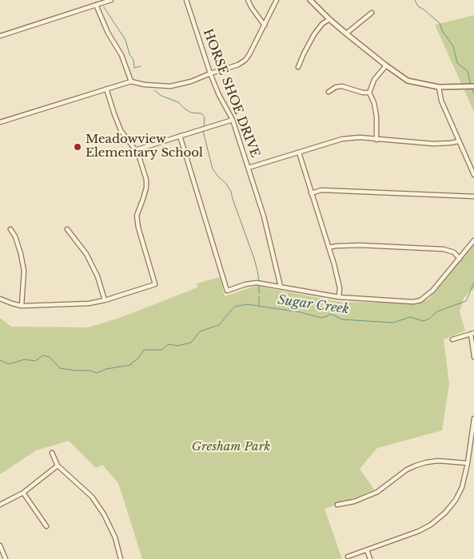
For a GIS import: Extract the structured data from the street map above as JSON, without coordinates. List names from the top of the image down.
{
  "streets": {
    "street": ["HORSE SHOE DRIVE"]
  },
  "water": ["Sugar Creek"],
  "parks": ["Gresham Park"],
  "places": ["Meadowview Elementary School"]
}
